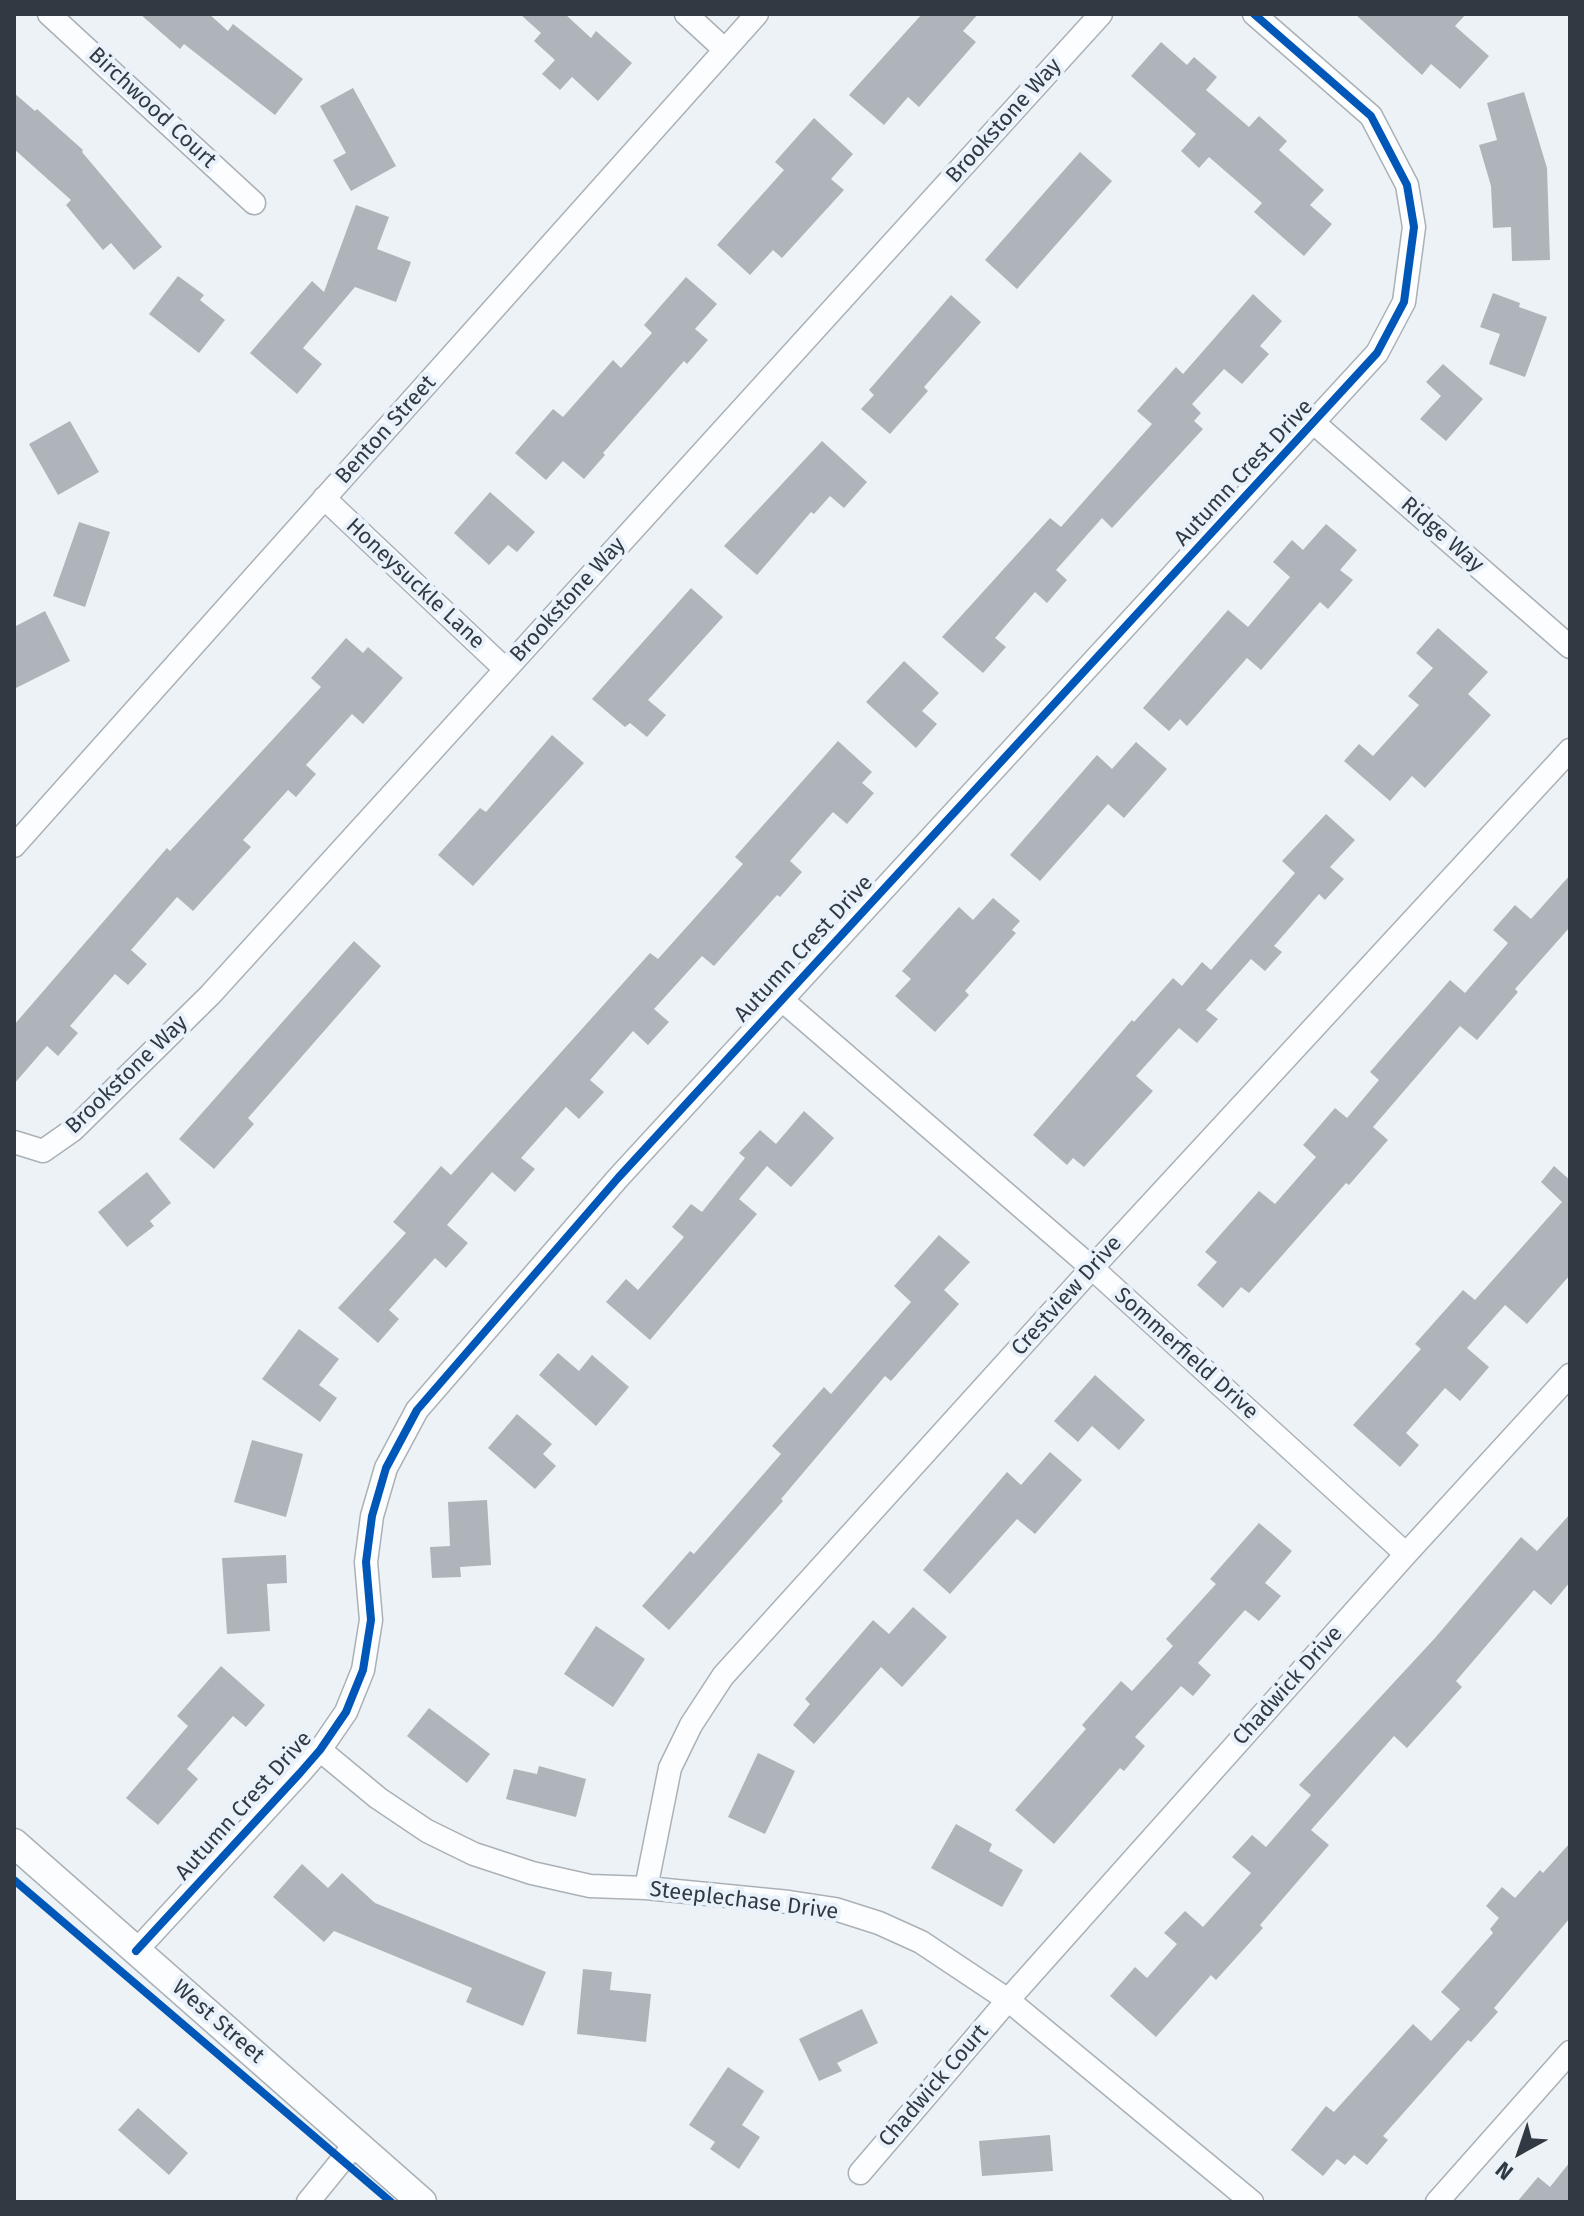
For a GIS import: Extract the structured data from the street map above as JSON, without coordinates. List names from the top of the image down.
{
  "streets": {
    "street": [
      "Birchwood Court",
      "Brookstone Way",
      "Benton Street",
      "Autumn Crest Drive",
      "Ridge Way",
      "Honeysuckle Lane",
      "Crestview Drive",
      "Sommerfield Drive",
      "Chadwick Drive",
      "Steeplechase Drive",
      "West Street",
      "Chadwick Court"
    ]
  },
  "crossings": [
    ["Brookstone Way", "Honeysuckle Lane"],
    ["Benton Street", "Honeysuckle Lane"],
    ["Autumn Crest Drive", "Ridge Way"],
    ["Autumn Crest Drive", "Sommerfield Drive"],
    ["Autumn Crest Drive", "Steeplechase Drive"],
    ["Autumn Crest Drive", "West Street"],
    ["Crestview Drive", "Sommerfield Drive"],
    ["Crestview Drive", "Steeplechase Drive"],
    ["Sommerfield Drive", "Chadwick Drive"],
    ["Chadwick Drive", "Steeplechase Drive"],
    ["Chadwick Drive", "Chadwick Court"],
    ["Steeplechase Drive", "Chadwick Court"]
  ],
  "north": "bottom left"
}
